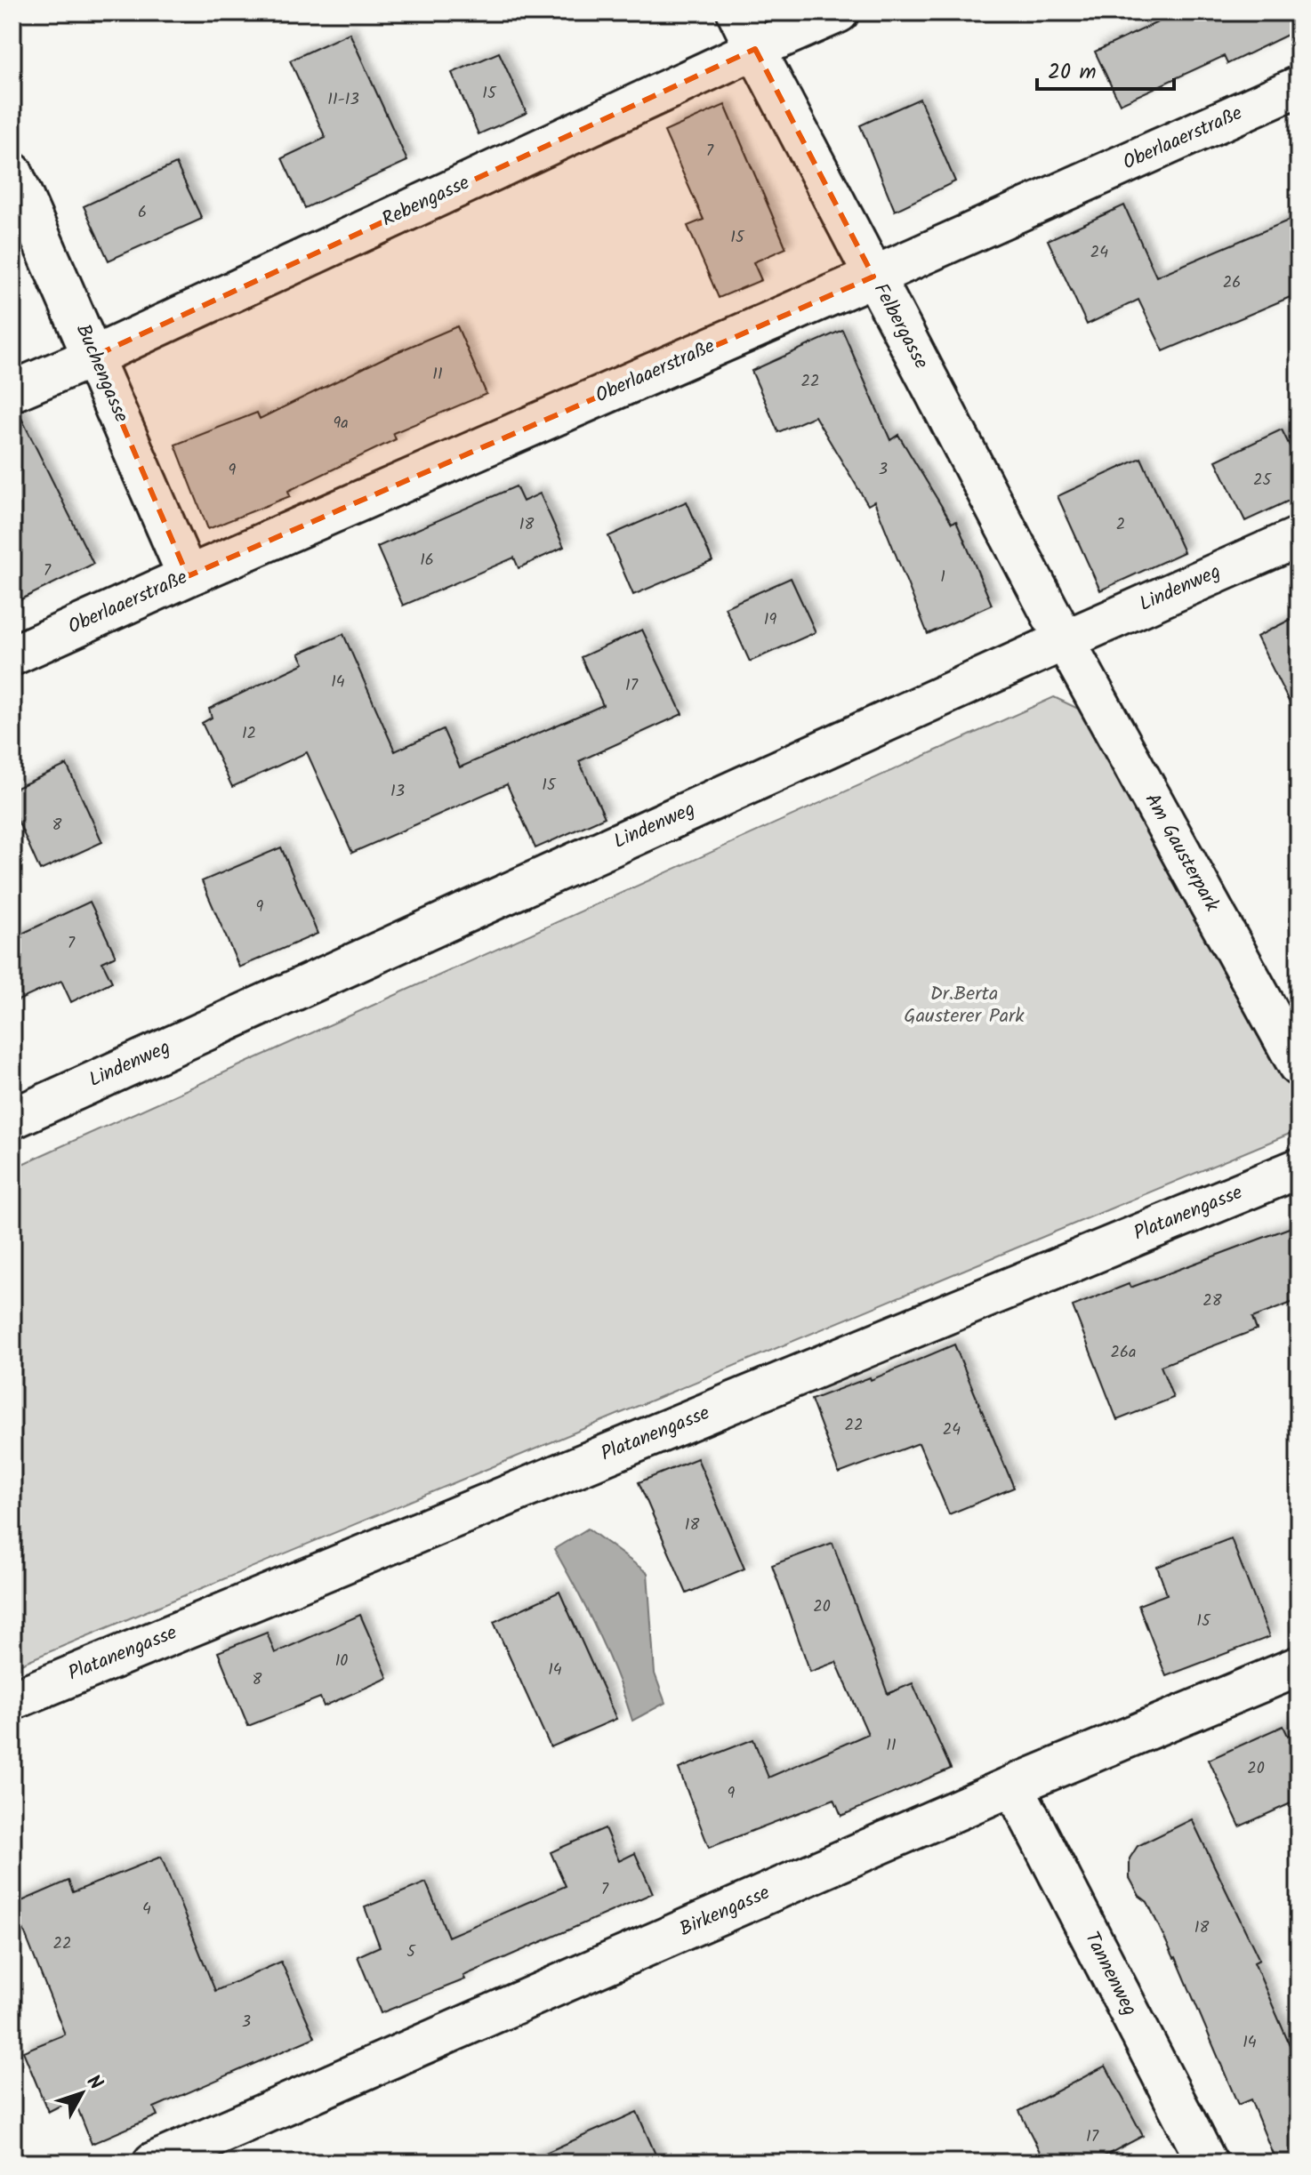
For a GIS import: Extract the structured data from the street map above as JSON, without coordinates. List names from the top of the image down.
{
  "streets": {
    "street": [
      "Oberlaaerstraße",
      "Rebengasse",
      "Felbergasse",
      "Buchengasse",
      "Lindenweg",
      "Am Gausterpark",
      "Platanengasse",
      "Birkengasse",
      "Tannenweg"
    ]
  },
  "crossings": [
    ["Oberlaaerstraße", "Felbergasse"],
    ["Oberlaaerstraße", "Buchengasse"],
    ["Rebengasse", "Felbergasse"],
    ["Rebengasse", "Buchengasse"],
    ["Felbergasse", "Lindenweg"],
    ["Felbergasse", "Am Gausterpark"],
    ["Lindenweg", "Am Gausterpark"],
    ["Birkengasse", "Tannenweg"]
  ],
  "parks": ["Dr.Berta Gausterer Park"],
  "house_numbers": [
    "15",
    "11-13",
    "7",
    "6",
    "15",
    "24",
    "26",
    "11",
    "22",
    "9a",
    "3",
    "9",
    "25",
    "18",
    "2",
    "16",
    "7",
    "1",
    "19",
    "14",
    "17",
    "12",
    "15",
    "13",
    "8",
    "9",
    "7",
    "28",
    "26a",
    "22",
    "24",
    "18",
    "20",
    "15",
    "10",
    "14",
    "8",
    "11",
    "20",
    "9",
    "7",
    "4",
    "18",
    "22",
    "5",
    "3",
    "14",
    "17"
  ],
  "scale_bar": "20 m",
  "north": "top right"
}
